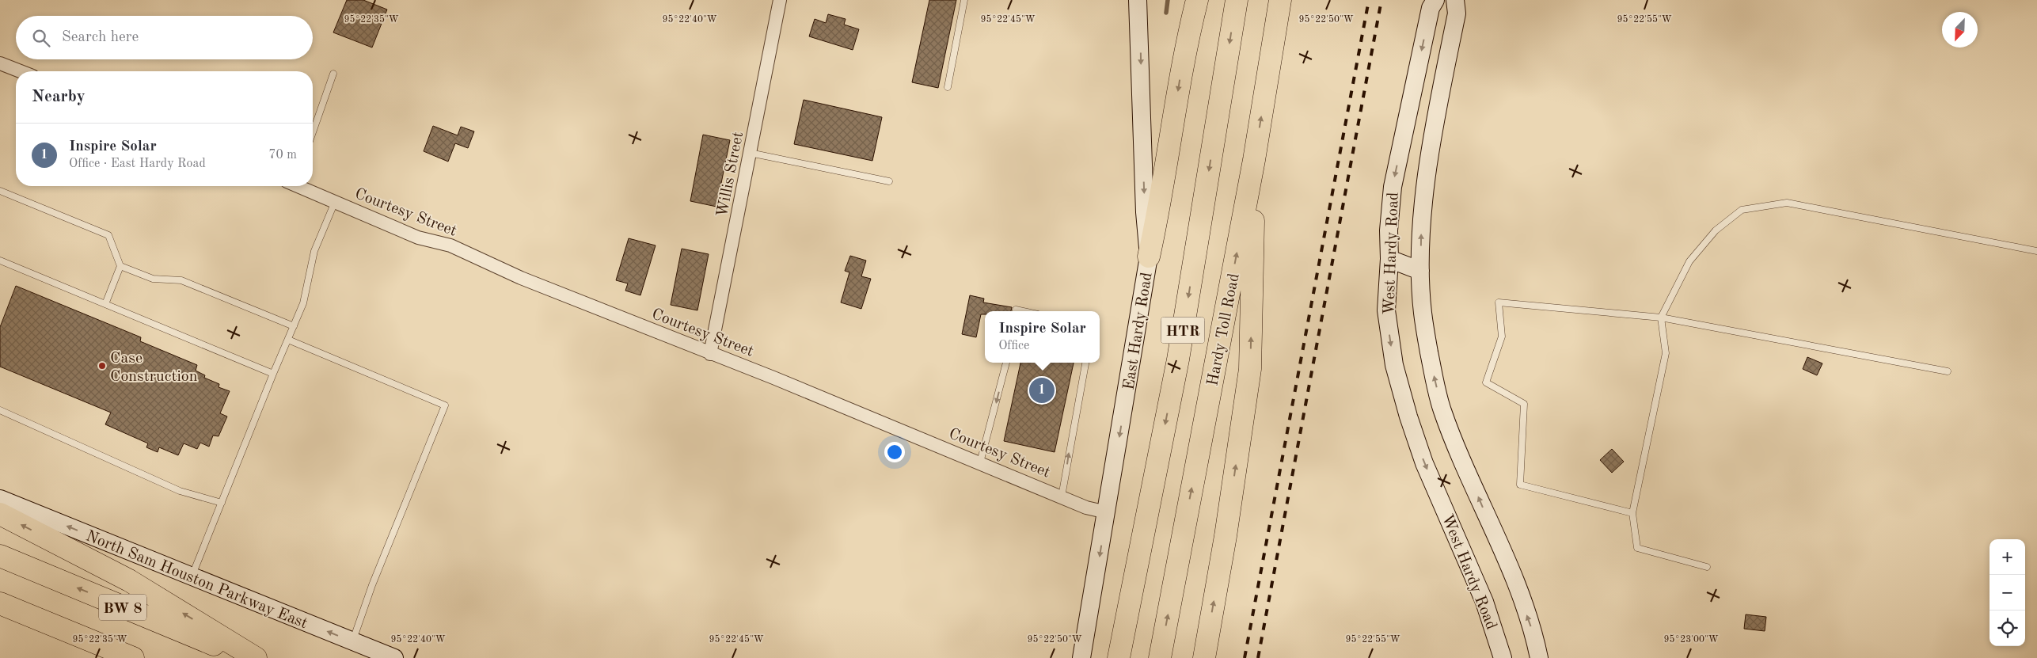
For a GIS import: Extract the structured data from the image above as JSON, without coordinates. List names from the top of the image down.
{
  "streets": {
    "highway": ["Hardy Toll Road", "HTR", "BW 8"],
    "main road": ["West Hardy Road", "East Hardy Road", "North Sam Houston Parkway East"],
    "street": ["Willis Street", "Courtesy Street"]
  },
  "crossings": [
    ["Willis Street", "Courtesy Street"],
    ["Courtesy Street", "East Hardy Road"]
  ],
  "one_way": ["East Hardy Road", "North Sam Houston Parkway East"],
  "places": ["Case Construction"],
  "north": "bottom left",
  "page": {
    "search": "Search here",
    "heading": "Nearby",
    "list": [
      {
        "mark": "1",
        "name": "Inspire Solar",
        "note": "Office · East Hardy Road",
        "value": "70 m"
      }
    ],
    "popup": ["Inspire Solar", "Office"],
    "pins": "1",
    "map_buttons": ["+", "−"]
  },
  "coordinates": [
    "95°22'50\"W",
    "95°22'55\"W",
    "95°22'35\"W",
    "95°22'40\"W",
    "95°22'45\"W",
    "95°23'00\"W"
  ]
}
